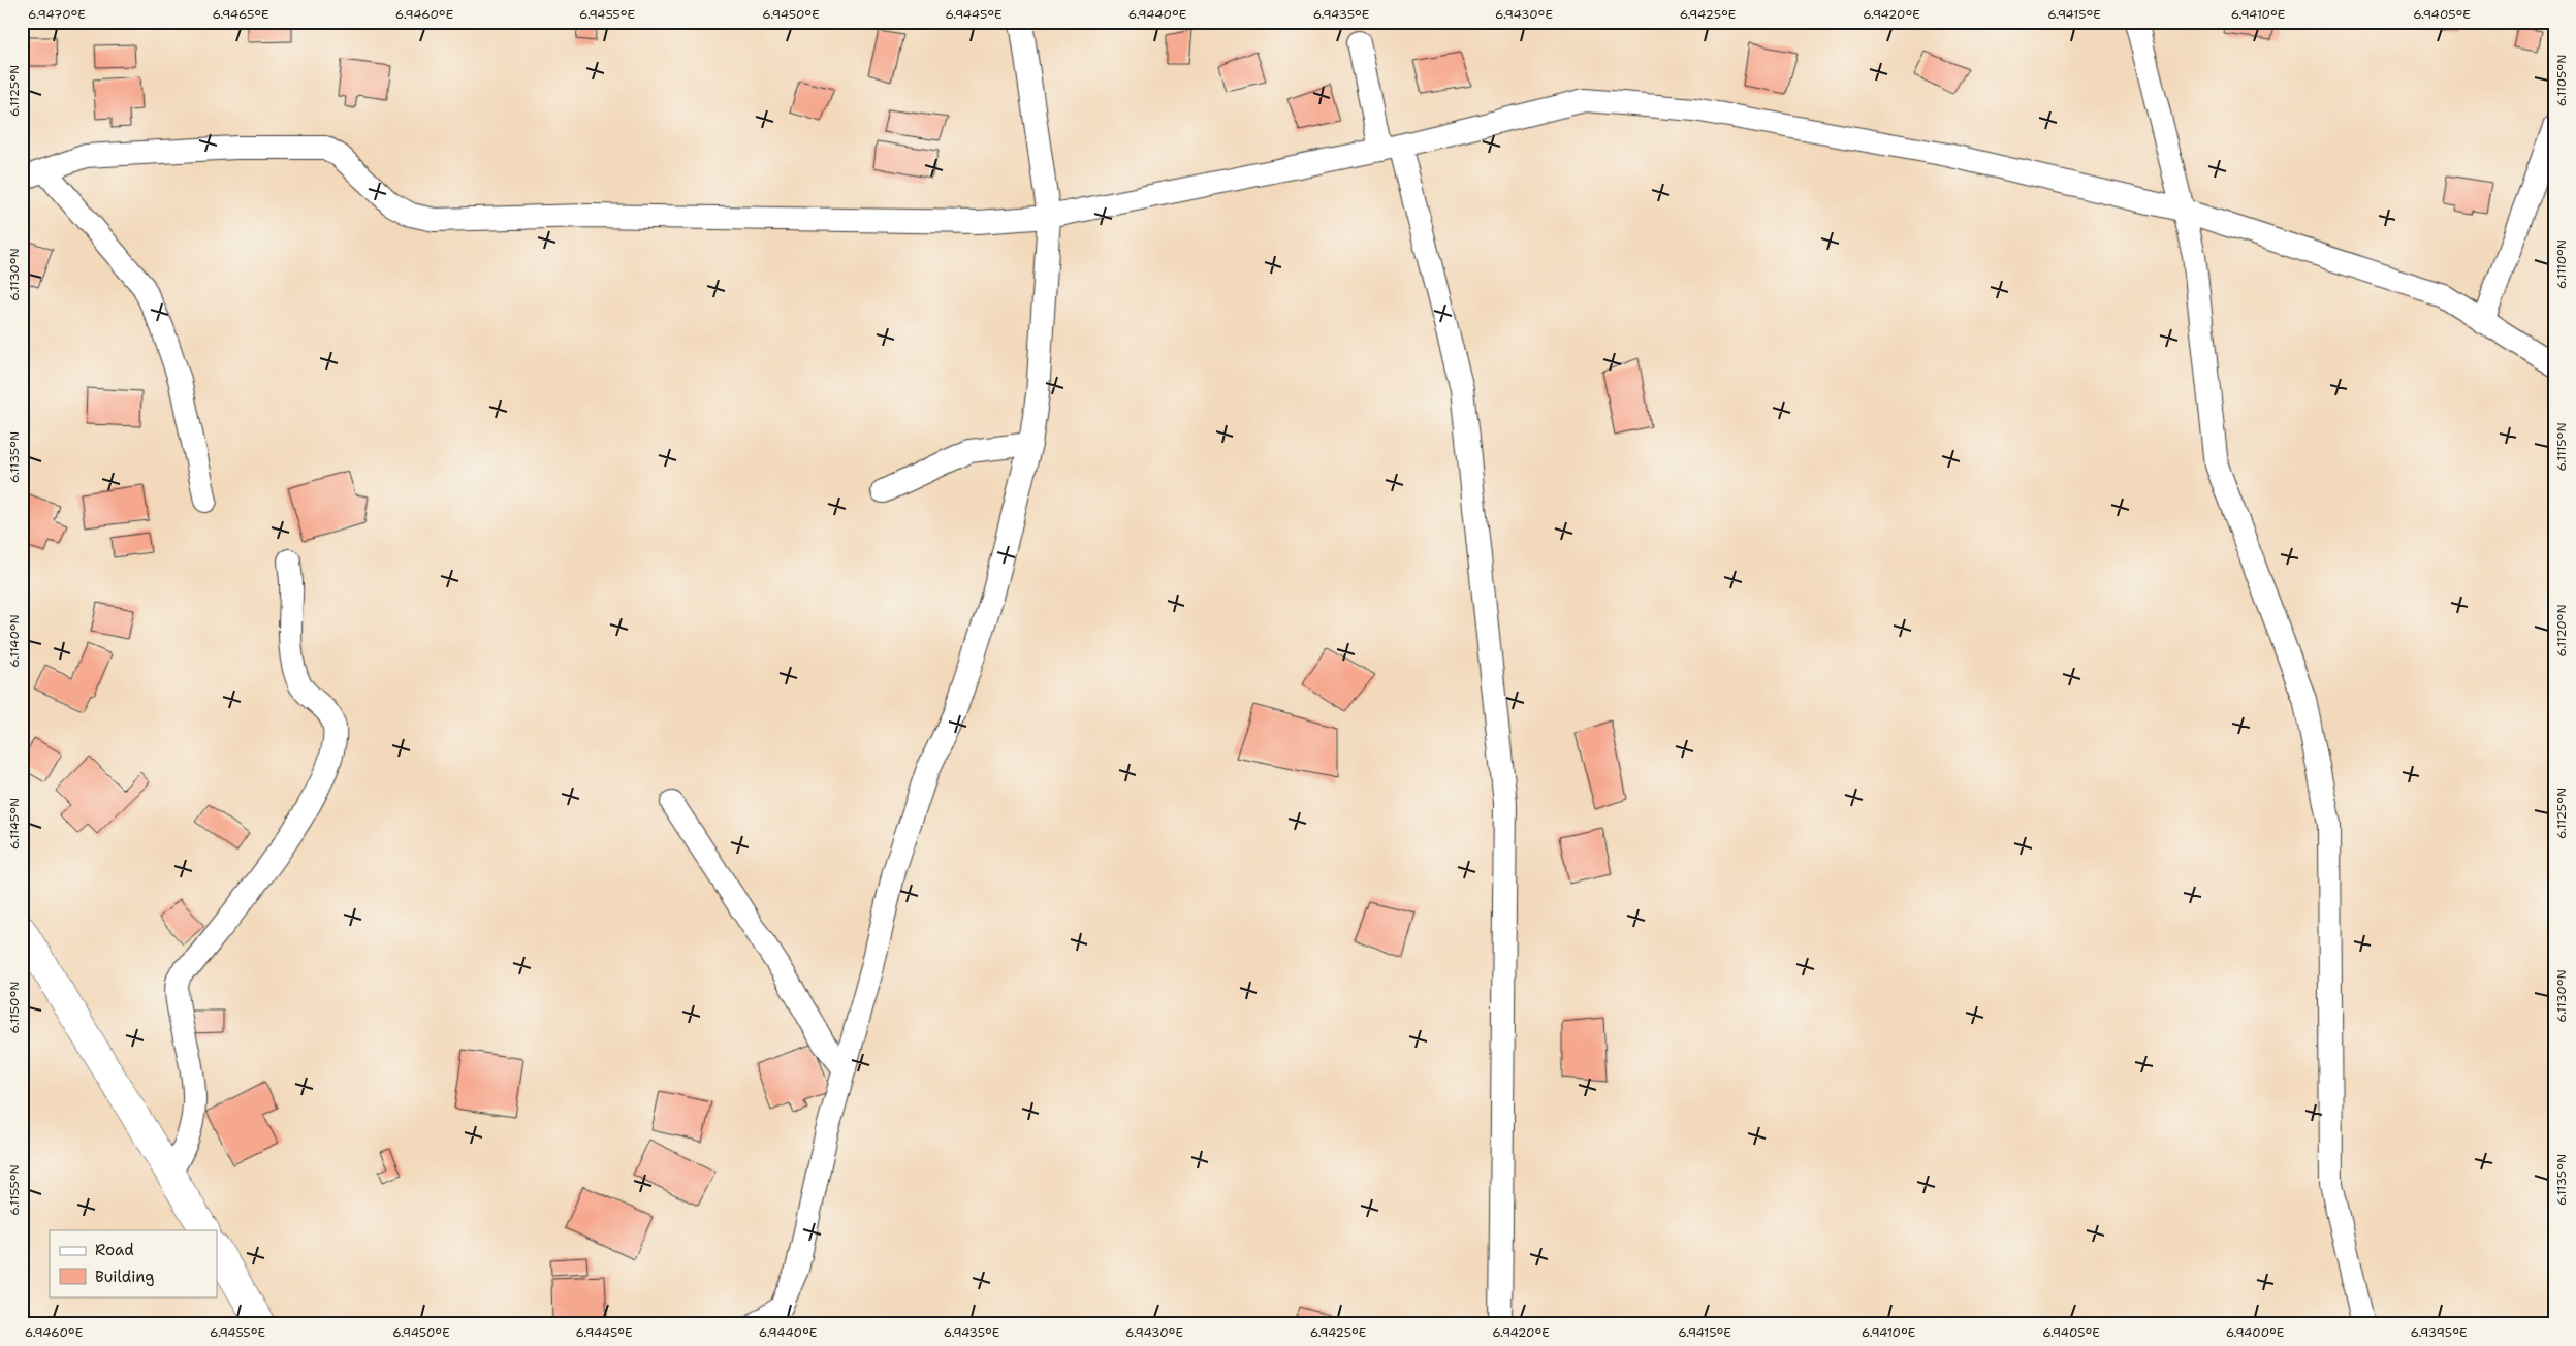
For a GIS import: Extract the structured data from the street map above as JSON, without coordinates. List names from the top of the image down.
{
  "legend": ["Road", "Building"],
  "coordinates": [
    "6.9470°E",
    "6.9465°E",
    "6.9460°E",
    "6.9455°E",
    "6.9450°E",
    "6.9445°E",
    "6.9440°E",
    "6.9435°E",
    "6.9430°E",
    "6.9425°E",
    "6.9420°E",
    "6.9415°E",
    "6.9410°E",
    "6.9405°E",
    "6.1105°N",
    "6.1125°N",
    "6.1110°N",
    "6.1130°N",
    "6.1115°N",
    "6.1135°N",
    "6.1120°N",
    "6.1140°N",
    "6.1145°N",
    "6.1150°N",
    "6.1155°N",
    "6.9400°E",
    "6.9395°E"
  ]
}
